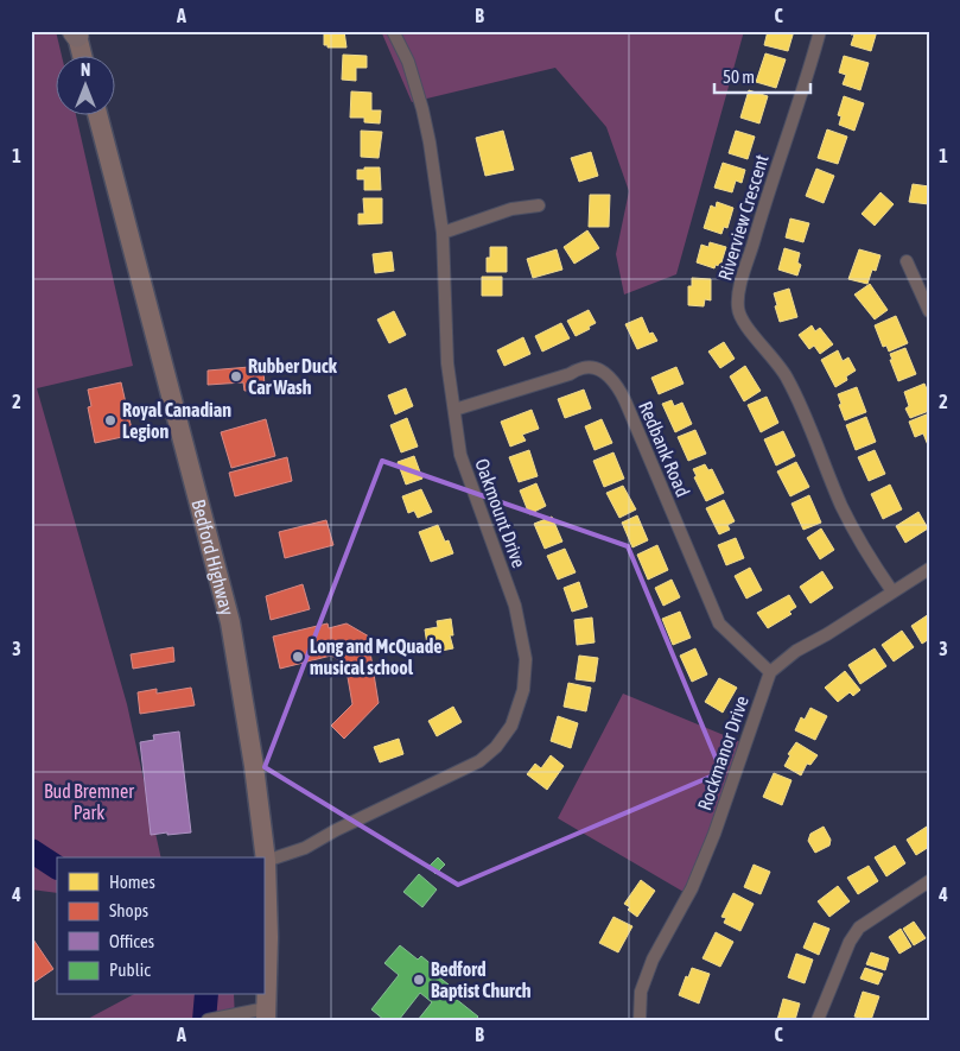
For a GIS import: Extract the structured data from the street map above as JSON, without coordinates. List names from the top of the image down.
{
  "streets": {
    "main road": ["Bedford Highway"],
    "street": [
      "Riverview Crescent",
      "Redbank Road",
      "Oakmount Drive",
      "Rockmanor Drive"
    ]
  },
  "crossings": [
    ["Riverview Crescent", "Rockmanor Drive"],
    ["Redbank Road", "Oakmount Drive"],
    ["Redbank Road", "Rockmanor Drive"],
    ["Oakmount Drive", "Bedford Highway"]
  ],
  "parks": ["Bud Bremner Park"],
  "places": [
    "Rubber Duck Car Wash",
    "Royal Canadian Legion",
    "Long and McQuade musical school",
    "Bedford Baptist Church"
  ],
  "legend": [
    "Homes",
    "Shops",
    "Offices",
    "Public"
  ],
  "scale_bar": "50 m",
  "north": "top",
  "grid": {
    "columns": ["A", "B", "C"],
    "rows": [
      "1",
      "2",
      "3",
      "4"
    ]
  }
}
